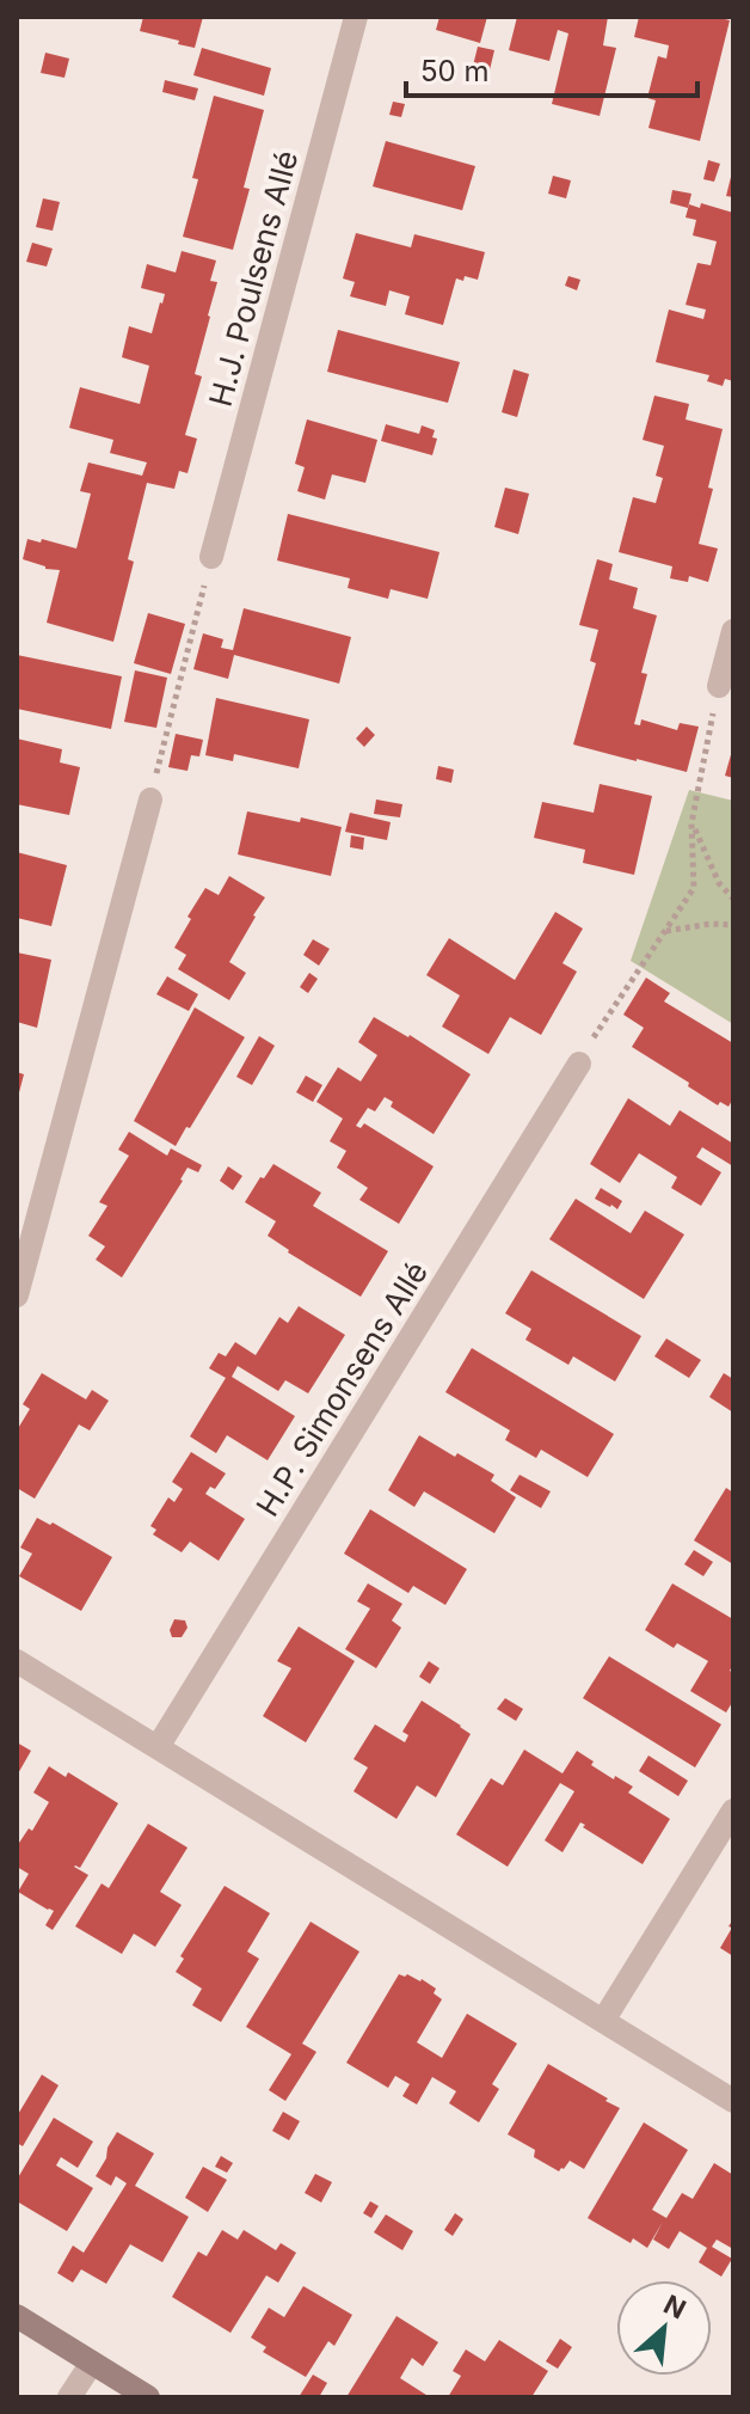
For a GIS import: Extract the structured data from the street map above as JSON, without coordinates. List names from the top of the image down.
{
  "streets": {
    "street": ["H.J. Poulsens Allé", "H.P. Simonsens Allé"]
  },
  "scale_bar": "50 m",
  "north": "top right"
}
